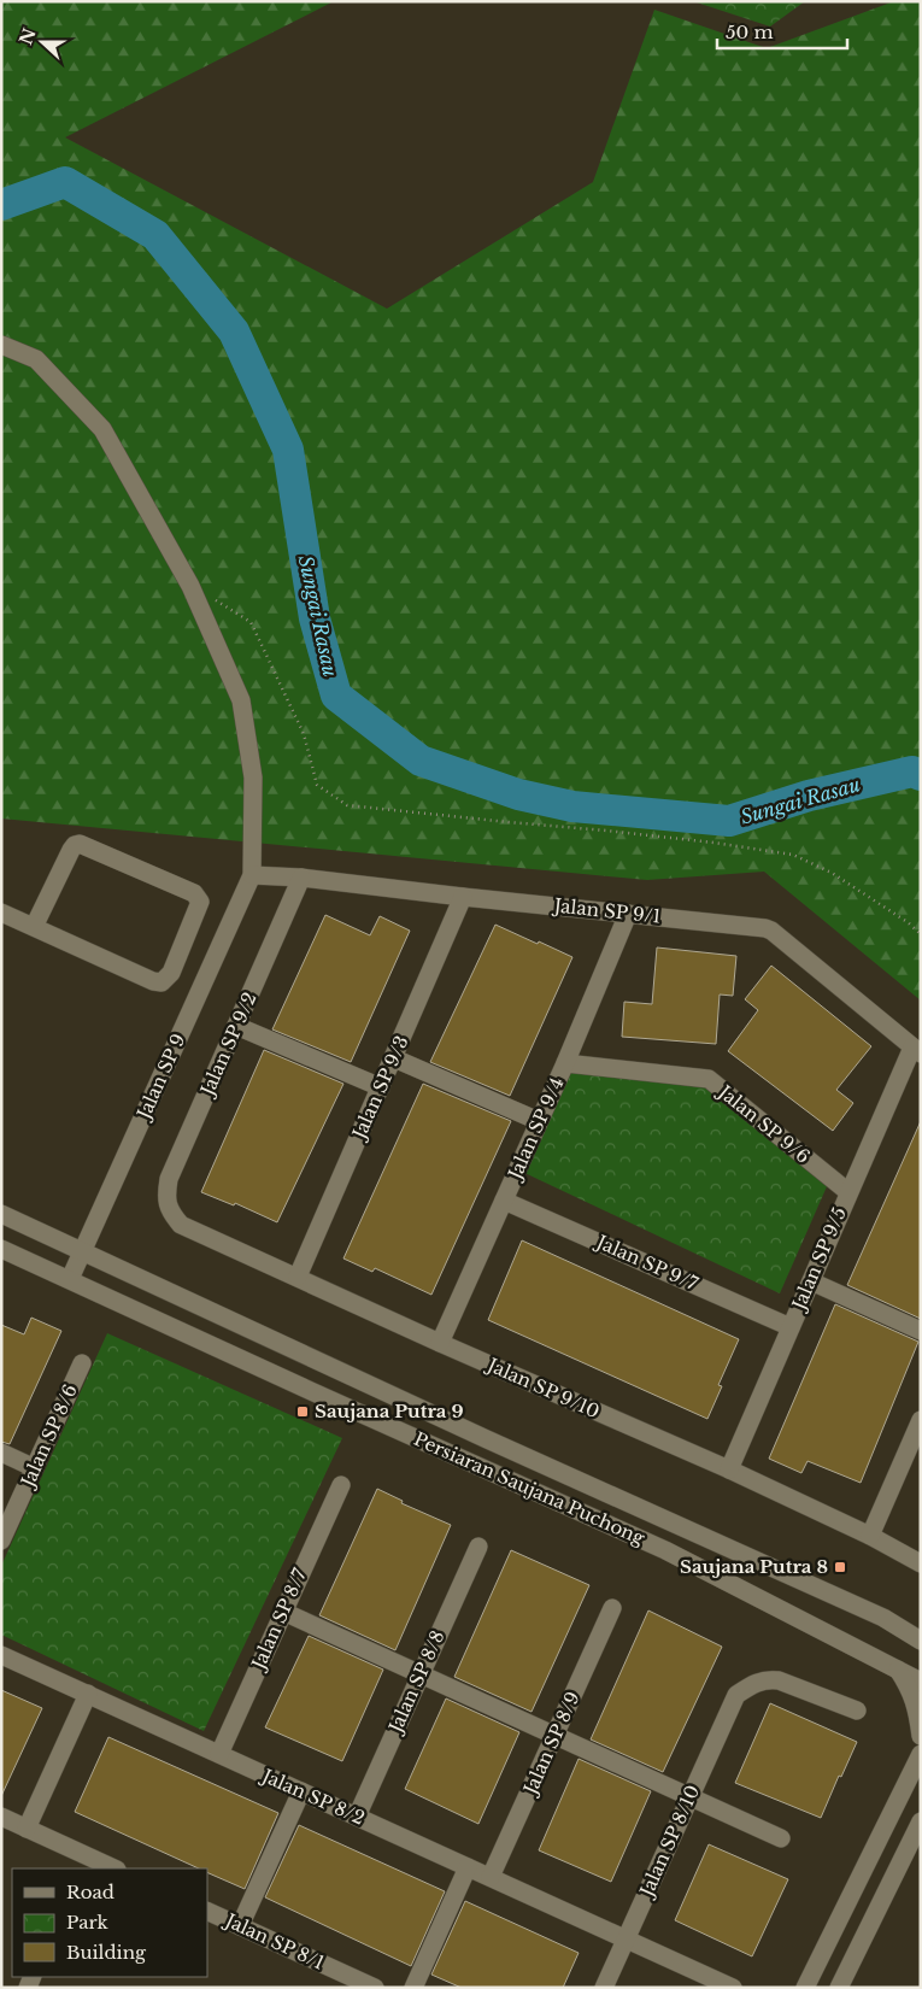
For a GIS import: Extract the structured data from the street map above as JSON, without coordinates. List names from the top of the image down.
{
  "streets": {
    "street": [
      "Jalan SP 9/1",
      "Jalan SP 9/2",
      "Jalan SP 9",
      "Jalan SP 9/3",
      "Jalan SP 9/6",
      "Jalan SP 9/4",
      "Jalan SP 9/5",
      "Jalan SP 9/7",
      "Jalan SP 9/10",
      "Jalan SP 8/6",
      "Persiaran Saujana Puchong",
      "Jalan SP 8/7",
      "Jalan SP 8/8",
      "Jalan SP 8/9",
      "Jalan SP 8/2",
      "Jalan SP 8/10",
      "Jalan SP 8/1"
    ]
  },
  "crossings": [
    ["Jalan SP 9/1", "Jalan SP 9/2"],
    ["Jalan SP 9/1", "Jalan SP 9"],
    ["Jalan SP 9/1", "Jalan SP 9/3"],
    ["Jalan SP 9/1", "Jalan SP 9/4"],
    ["Jalan SP 9/1", "Jalan SP 9/5"],
    ["Jalan SP 9/2", "Jalan SP 9/10"],
    ["Jalan SP 9", "Persiaran Saujana Puchong"],
    ["Jalan SP 9/3", "Jalan SP 9/10"],
    ["Jalan SP 9/6", "Jalan SP 9/4"],
    ["Jalan SP 9/6", "Jalan SP 9/5"],
    ["Jalan SP 9/4", "Jalan SP 9/7"],
    ["Jalan SP 9/4", "Jalan SP 9/10"],
    ["Jalan SP 9/5", "Jalan SP 9/7"],
    ["Jalan SP 9/5", "Jalan SP 9/10"],
    ["Jalan SP 8/7", "Jalan SP 8/2"],
    ["Jalan SP 8/8", "Jalan SP 8/2"],
    ["Jalan SP 8/9", "Jalan SP 8/2"],
    ["Jalan SP 8/2", "Jalan SP 8/10"]
  ],
  "water": ["Sungai Rasau"],
  "places": {
    "transit": ["Saujana Putra 9", "Saujana Putra 8"]
  },
  "legend": ["Road", "Park", "Building"],
  "scale_bar": "50 m",
  "north": "left"
}
